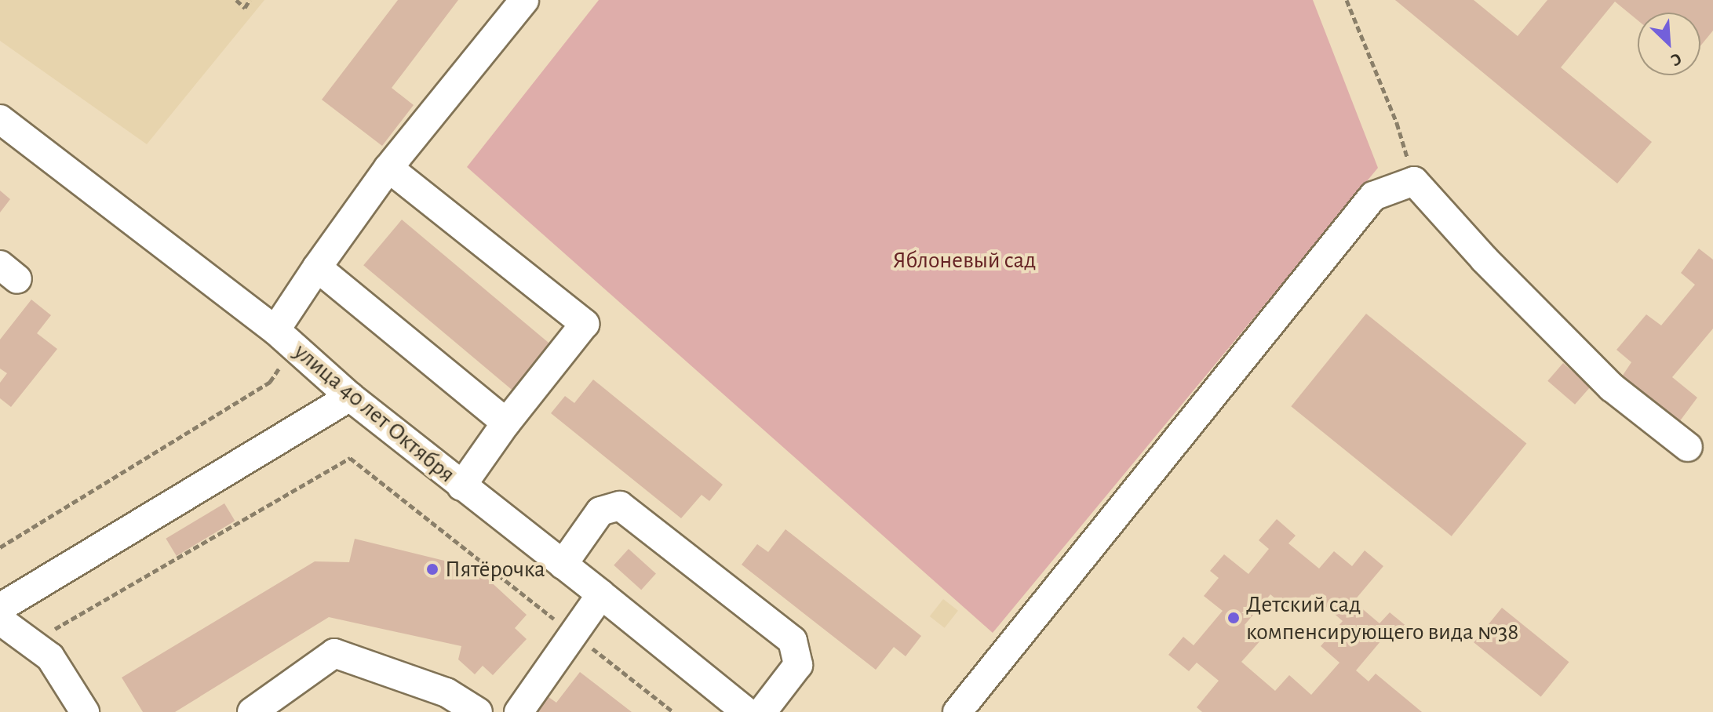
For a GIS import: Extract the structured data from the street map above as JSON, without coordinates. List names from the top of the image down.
{
  "streets": {
    "street": ["улица 40 лет Октября"]
  },
  "parks": ["Яблоневый сад"],
  "places": ["Пятёрочка", "Детский сад компенсирующего вида №38"],
  "north": "bottom right"
}
